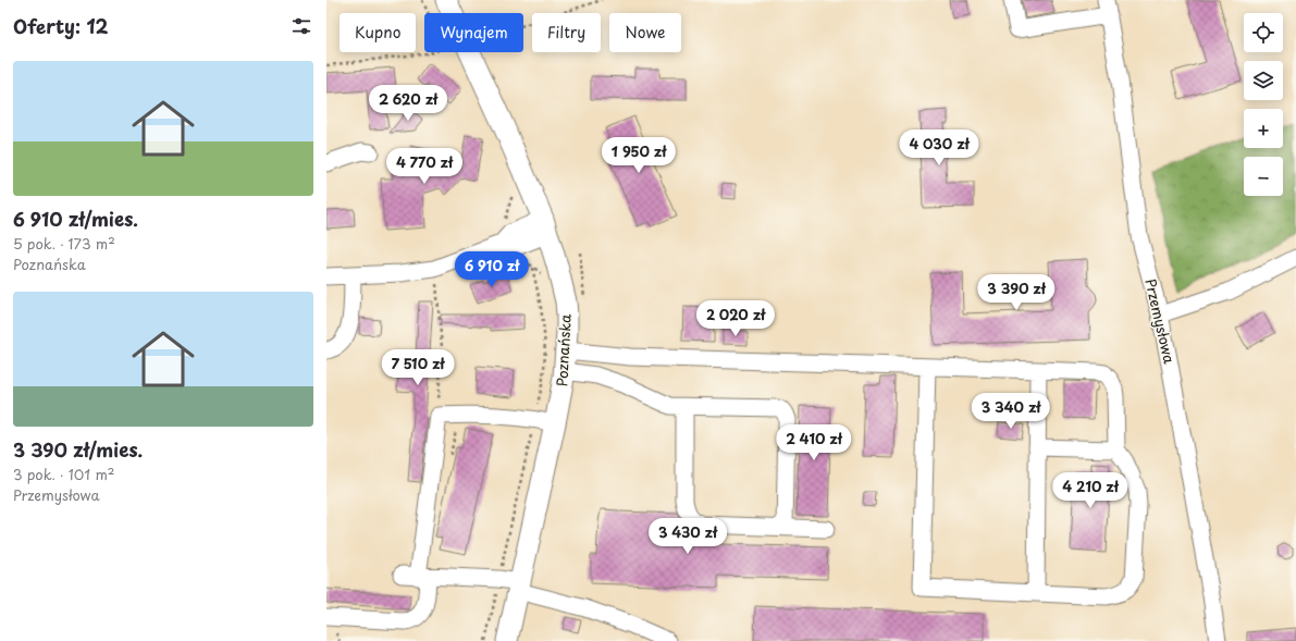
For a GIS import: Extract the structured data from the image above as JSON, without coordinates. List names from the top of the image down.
{
  "streets": {
    "main road": ["Poznańska"],
    "street": ["Przemysłowa"]
  },
  "page": {
    "heading": "Oferty: 12",
    "map_buttons": ["+", "−"],
    "chip": [
      "Kupno",
      "Wynajem",
      "Filtry",
      "Nowe"
    ],
    "list": [
      {
        "name": "6 910 zł/mies.",
        "note": "5 pok. · 173 m² · Poznańska"
      },
      {
        "name": "3 390 zł/mies.",
        "note": "3 pok. · 101 m² · Przemysłowa"
      }
    ],
    "price": [
      "2 620 zł",
      "4 030 zł",
      "1 950 zł",
      "4 770 zł",
      "6 910 zł",
      "3 390 zł",
      "2 020 zł",
      "7 510 zł",
      "3 340 zł",
      "2 410 zł",
      "4 210 zł",
      "3 430 zł"
    ]
  }
}
